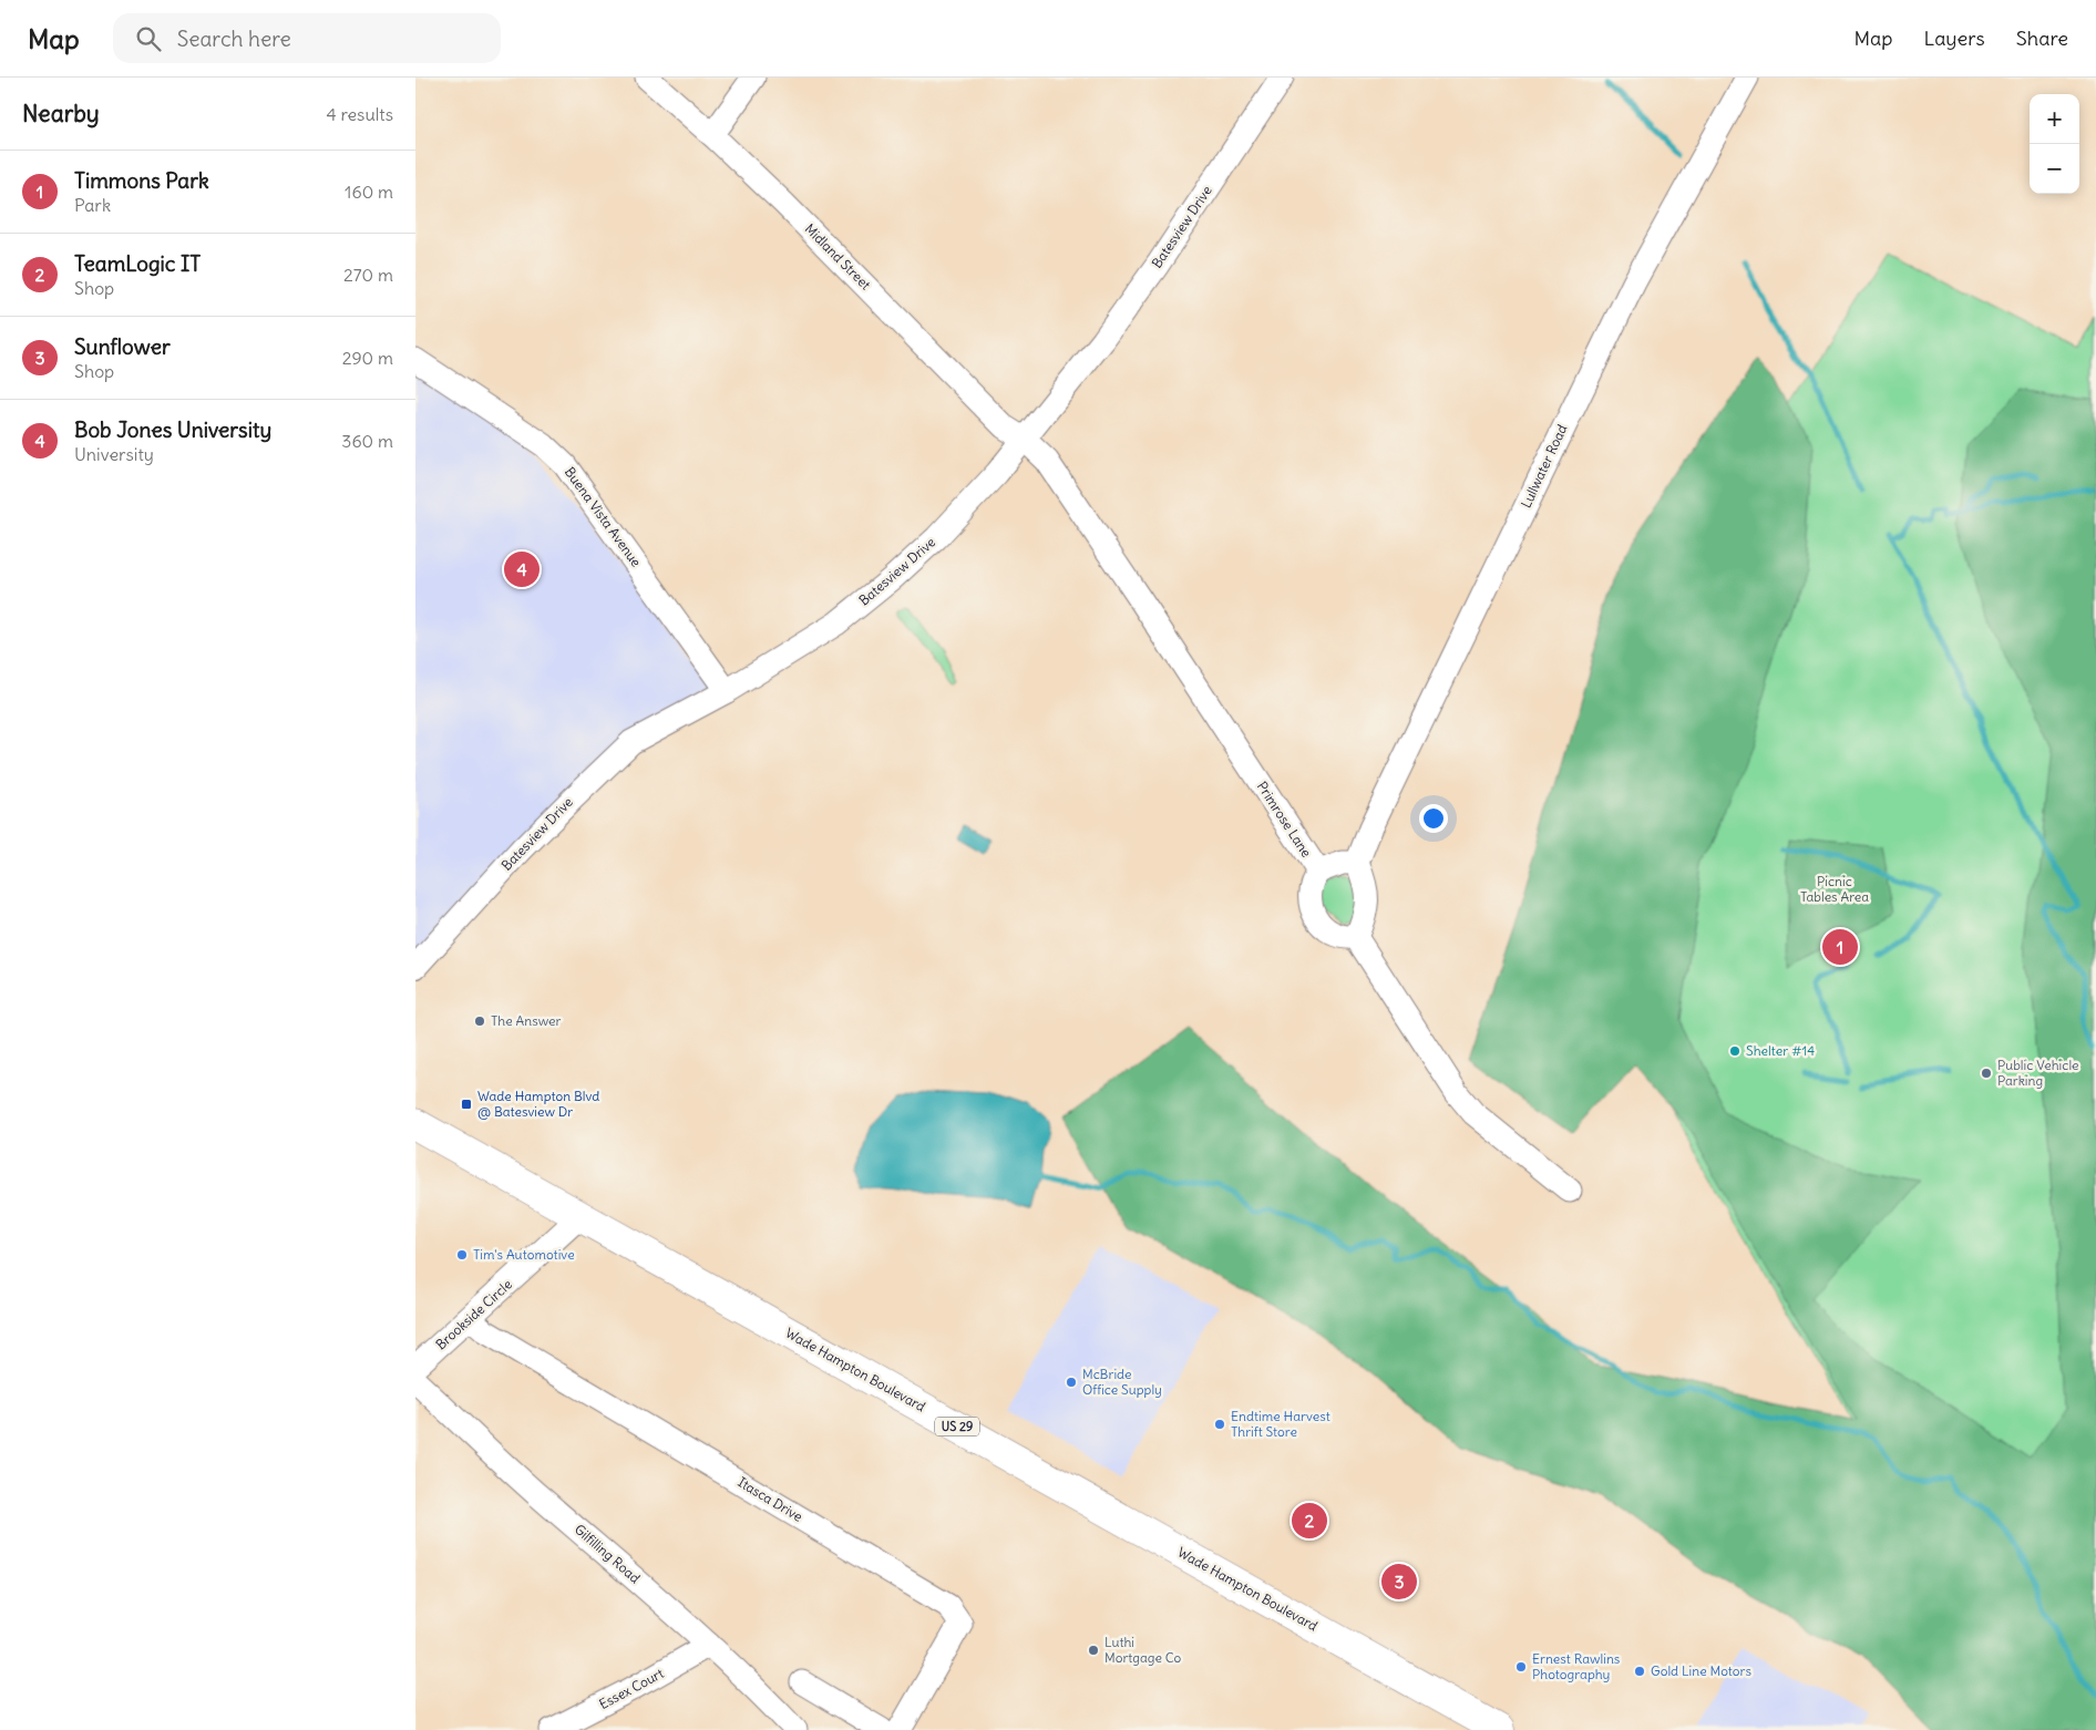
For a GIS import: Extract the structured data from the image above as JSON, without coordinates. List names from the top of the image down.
{
  "streets": {
    "main road": ["Wade Hampton Boulevard", "US 29"],
    "street": [
      "Batesview Drive",
      "Midland Street",
      "Lullwater Road",
      "Buena Vista Avenue",
      "Primrose Lane",
      "Brookside Circle",
      "Itasca Drive",
      "Gilfilling Road",
      "Essex Court"
    ]
  },
  "crossings": [
    ["Batesview Drive", "Midland Street"],
    ["Batesview Drive", "Buena Vista Avenue"],
    ["Batesview Drive", "Primrose Lane"],
    ["Midland Street", "Primrose Lane"],
    ["Lullwater Road", "Primrose Lane"],
    ["Brookside Circle", "Wade Hampton Boulevard"],
    ["Brookside Circle", "Itasca Drive"],
    ["Gilfilling Road", "Essex Court"]
  ],
  "parks": ["Picnic Tables Area"],
  "places": {
    "other": [
      "The Answer",
      "Shelter #14",
      "Public Vehicle Parking",
      "Tim's Automotive",
      "McBride Office Supply",
      "Endtime Harvest Thrift Store",
      "Luthi Mortgage Co",
      "Ernest Rawlins Photography",
      "Gold Line Motors"
    ],
    "transit": ["Wade Hampton Blvd @ Batesview Dr"]
  },
  "page": {
    "header": "Map",
    "search": "Search here",
    "nav": ["Map", "Layers", "Share"],
    "heading": ["Nearby", "4 results"],
    "map_buttons": ["+", "−"],
    "list": [
      {
        "mark": "1",
        "name": "Timmons Park",
        "note": "Park",
        "value": "160 m"
      },
      {
        "mark": "2",
        "name": "TeamLogic IT",
        "note": "Shop",
        "value": "270 m"
      },
      {
        "mark": "3",
        "name": "Sunflower",
        "note": "Shop",
        "value": "290 m"
      },
      {
        "mark": "4",
        "name": "Bob Jones University",
        "note": "University",
        "value": "360 m"
      }
    ],
    "pins": [
      "4",
      "1",
      "2",
      "3"
    ]
  }
}
